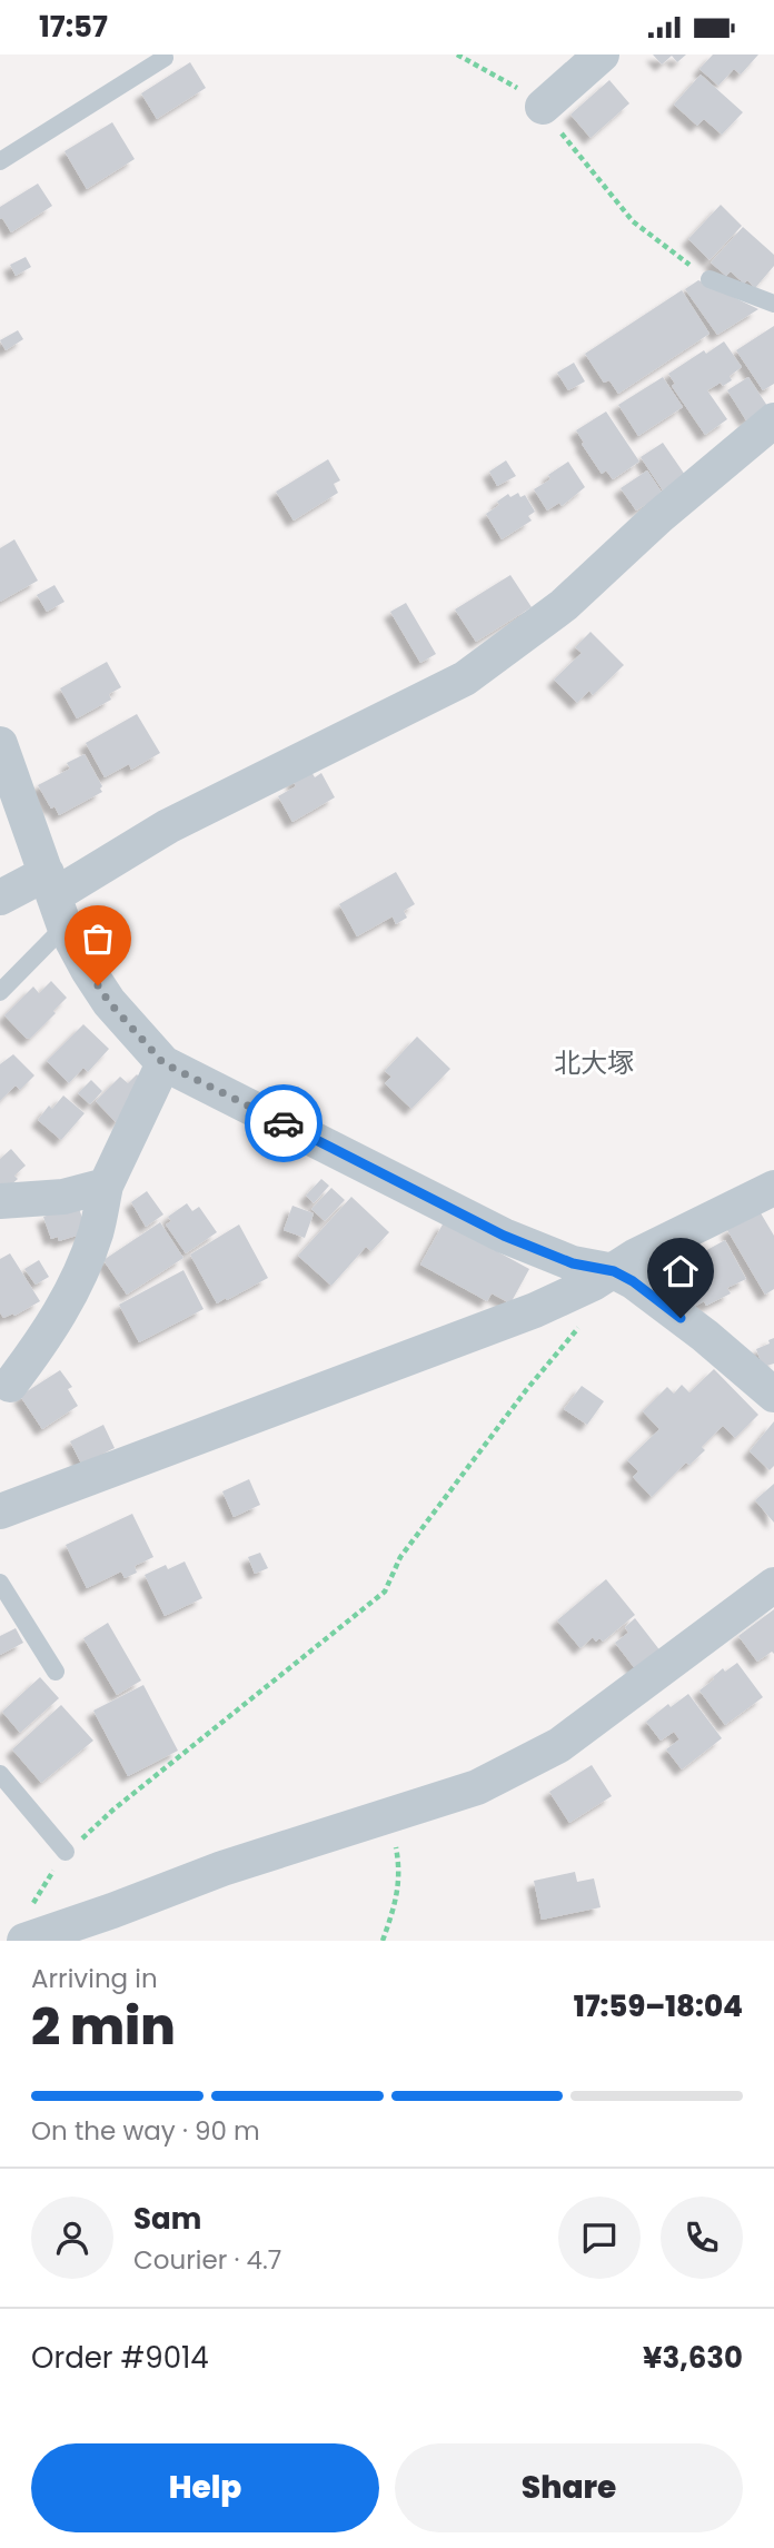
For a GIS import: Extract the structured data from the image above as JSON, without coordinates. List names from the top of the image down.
{
  "districts": ["北大塚"],
  "page": {
    "status": "17:57",
    "heading": ["2 min", "Arriving in", "17:59–18:04"],
    "panel": [
      "Sam",
      "Courier · 4.7",
      "Order #9014",
      "¥3,630"
    ],
    "bar": "On the way · 90 m",
    "buttons": ["Help", "Share"]
  }
}
